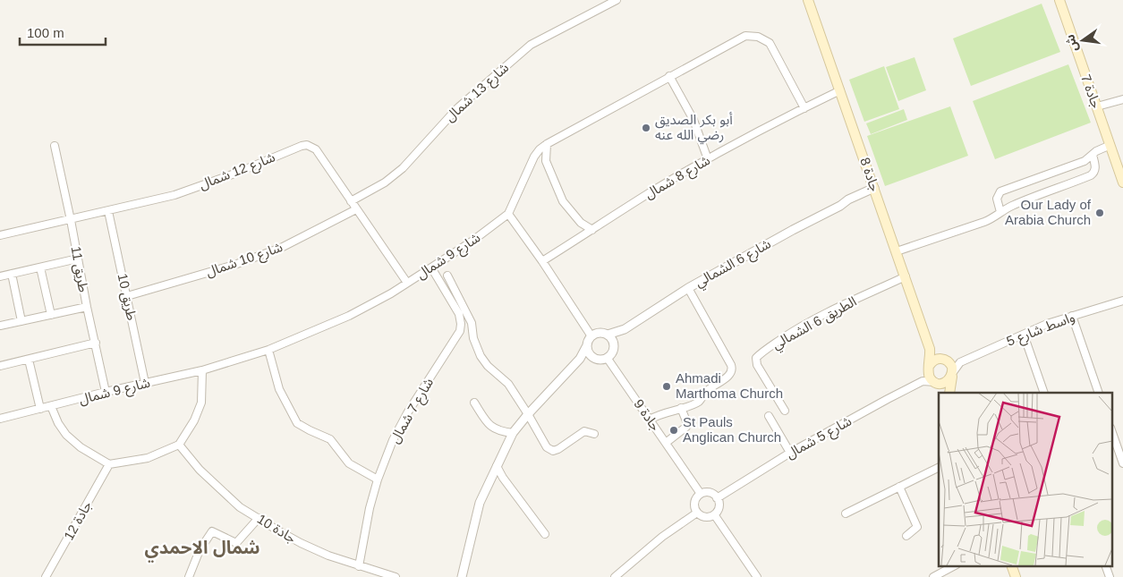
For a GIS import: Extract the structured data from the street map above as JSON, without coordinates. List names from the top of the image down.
{
  "streets": {
    "main road": ["جادة 7", "جادة 8"],
    "street": [
      "شارع 13 شمال",
      "شارع 12 شمال",
      "شارع 8 شمال",
      "شارع 9 شمال",
      "شارع 10 شمال",
      "شارع 6 الشمالي",
      "طريق 11",
      "طريق 10",
      "الطريق 6 الشمالي",
      "واسط شارع 5",
      "شارع 7 شمال",
      "جادة 9",
      "شارع 5 شمال",
      "جادة 12",
      "جادة 10"
    ]
  },
  "crossings": [
    ["شارع 13 شمال", "شارع 12 شمال"],
    ["شارع 12 شمال", "شارع 9 شمال"],
    ["شارع 12 شمال", "شارع 10 شمال"],
    ["شارع 12 شمال", "طريق 11"],
    ["شارع 12 شمال", "طريق 10"],
    ["جادة 8", "شارع 8 شمال"],
    ["جادة 8", "شارع 6 الشمالي"],
    ["جادة 8", "الطريق 6 الشمالي"],
    ["شارع 8 شمال", "شارع 9 شمال"],
    ["شارع 9 شمال", "طريق 11"],
    ["شارع 9 شمال", "طريق 10"],
    ["شارع 9 شمال", "شارع 7 شمال"],
    ["شارع 10 شمال", "طريق 10"],
    ["شارع 6 الشمالي", "جادة 9"],
    ["شارع 7 شمال", "جادة 10"],
    ["جادة 9", "شارع 5 شمال"]
  ],
  "districts": ["شمال الاحمدي"],
  "places": [
    "أبو بكر الصديق رضي الله عنه",
    "Our Lady of Arabia Church",
    "Ahmadi Marthoma Church",
    "St Pauls Anglican Church"
  ],
  "scale_bar": "100 m",
  "north": "left"
}
